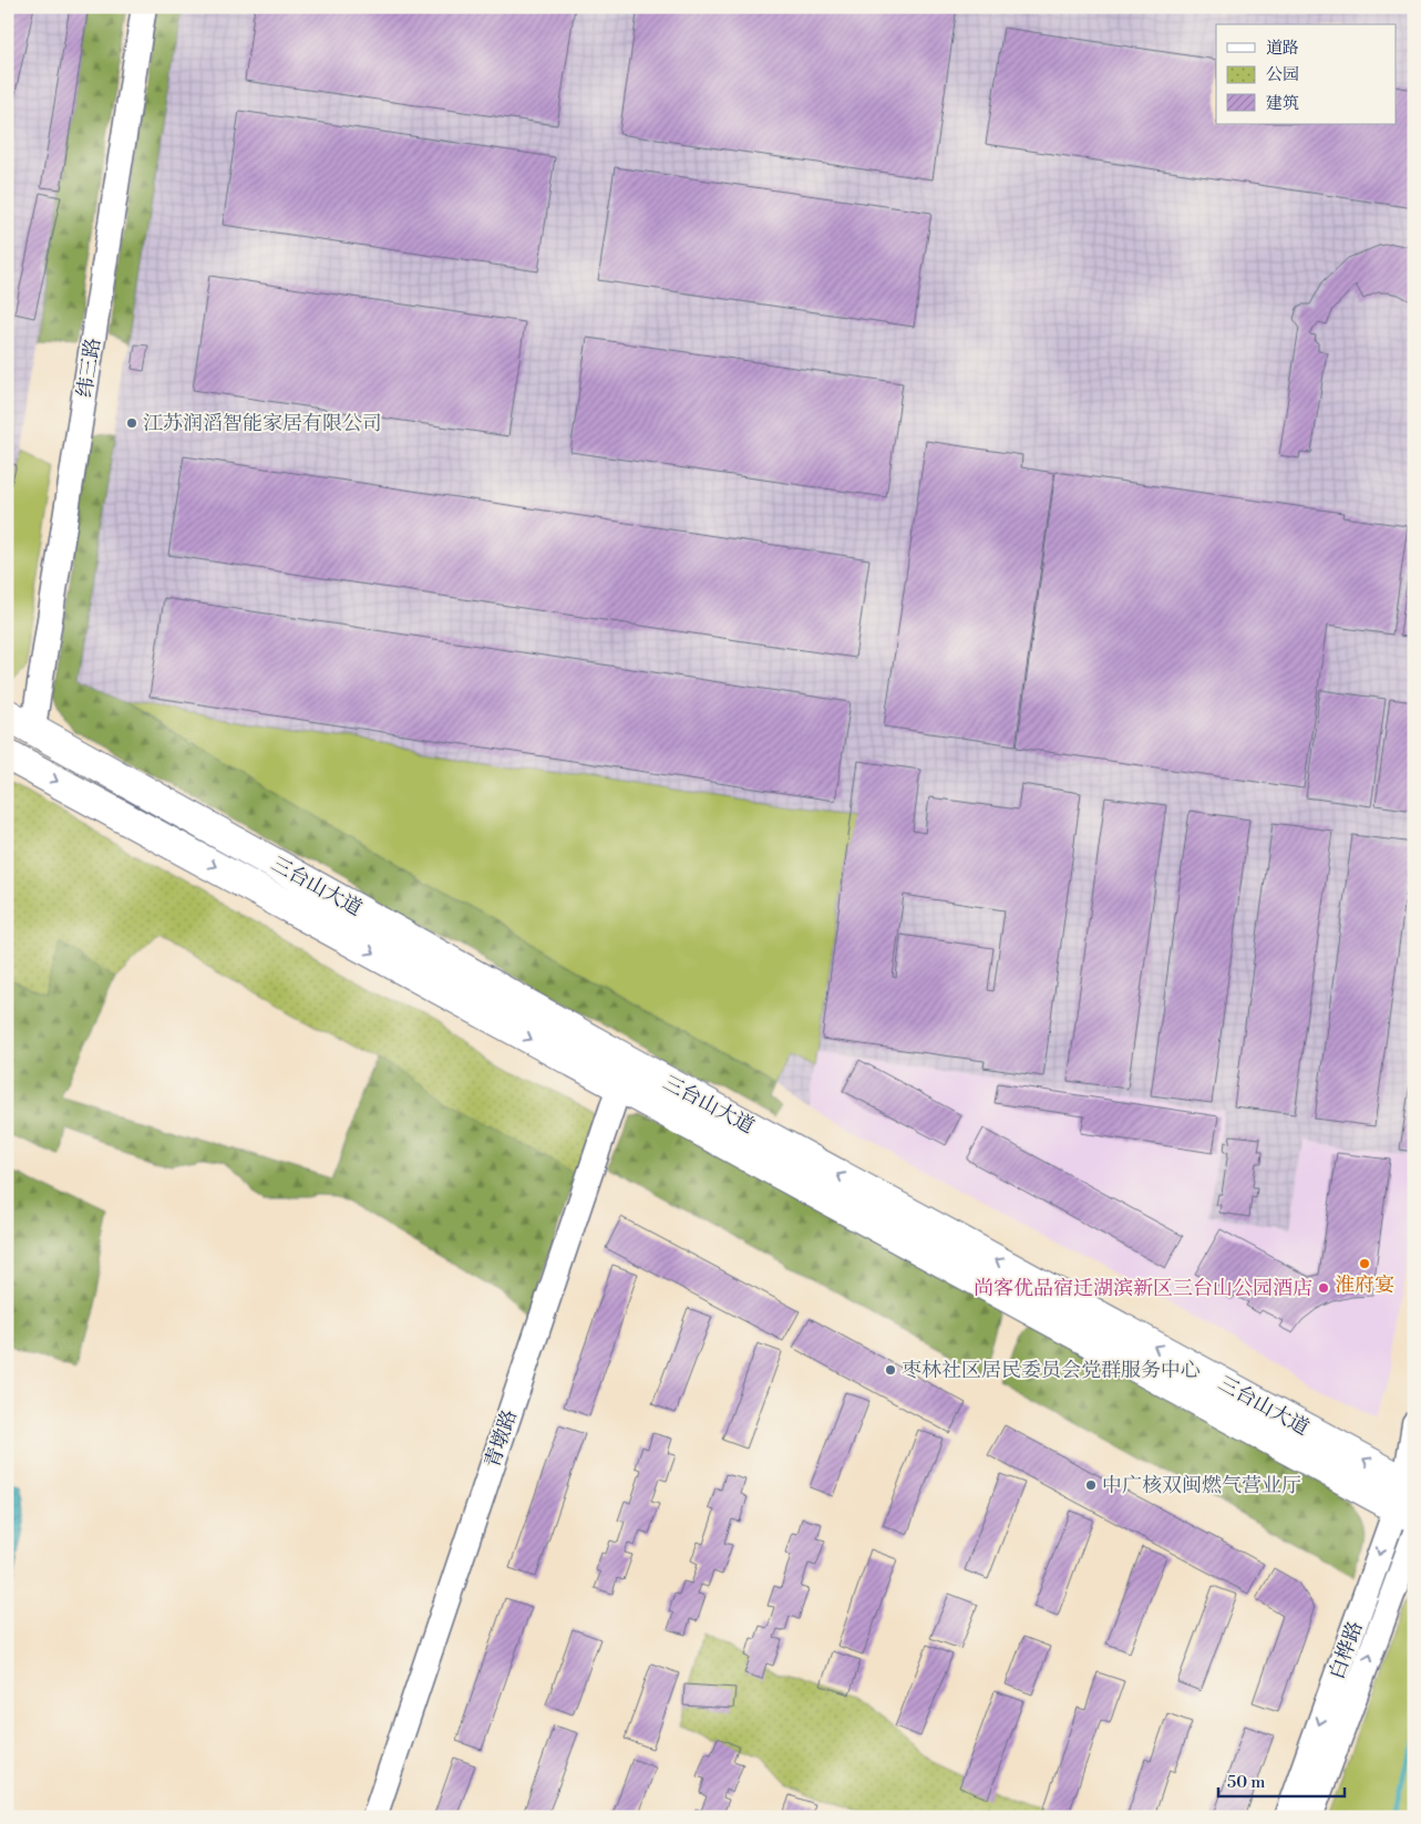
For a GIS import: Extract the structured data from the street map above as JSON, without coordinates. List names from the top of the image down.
{
  "streets": {
    "main road": ["三台山大道"],
    "street": ["纬三路", "青墩路", "白桦路"]
  },
  "crossings": [
    ["纬三路", "三台山大道"],
    ["三台山大道", "青墩路"],
    ["三台山大道", "白桦路"]
  ],
  "places": [
    "江苏润滔智能家居有限公司",
    "淮府宴",
    "尚客优品宿迁湖滨新区三台山公园酒店",
    "枣林社区居民委员会党群服务中心",
    "中广核双闽燃气营业厅"
  ],
  "legend": ["道路", "公园", "建筑"],
  "scale_bar": "50 m"
}
